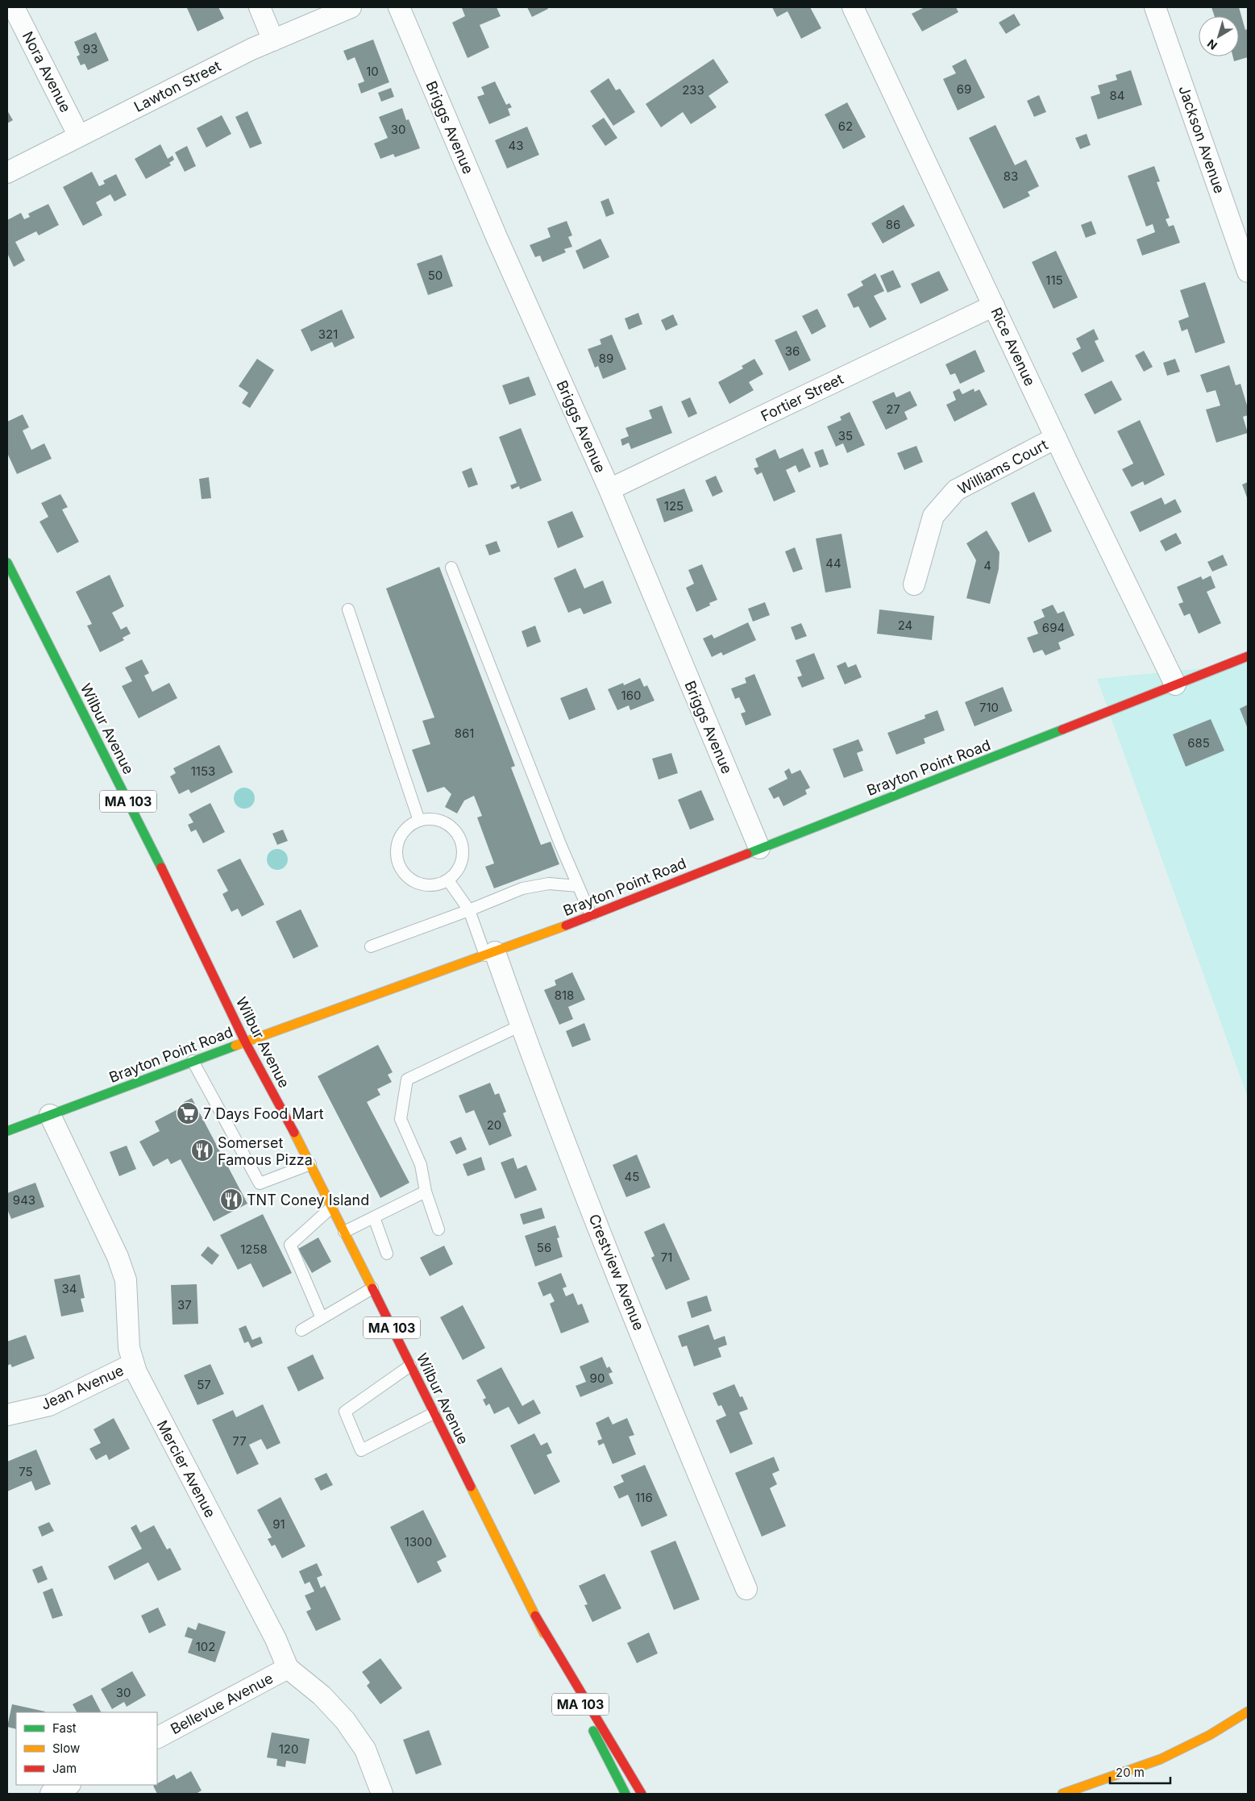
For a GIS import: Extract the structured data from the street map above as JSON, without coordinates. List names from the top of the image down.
{
  "streets": {
    "main road": ["Wilbur Avenue", "Brayton Point Road", "MA 103"],
    "street": [
      "Nora Avenue",
      "Lawton Street",
      "Briggs Avenue",
      "Jackson Avenue",
      "Rice Avenue",
      "Fortier Street",
      "Williams Court",
      "Crestview Avenue",
      "Jean Avenue",
      "Mercier Avenue",
      "Bellevue Avenue"
    ]
  },
  "crossings": [
    ["Nora Avenue", "Lawton Street"],
    ["Briggs Avenue", "Fortier Street"],
    ["Briggs Avenue", "Brayton Point Road"],
    ["Rice Avenue", "Fortier Street"],
    ["Rice Avenue", "Williams Court"],
    ["Rice Avenue", "Brayton Point Road"],
    ["Wilbur Avenue", "Brayton Point Road"],
    ["Brayton Point Road", "Crestview Avenue"],
    ["Brayton Point Road", "Mercier Avenue"],
    ["Jean Avenue", "Mercier Avenue"],
    ["Mercier Avenue", "Bellevue Avenue"]
  ],
  "places": {
    "supermarket": ["7 Days Food Mart"],
    "restaurant": ["Somerset Famous Pizza", "TNT Coney Island"]
  },
  "house_numbers": [
    "93",
    "10",
    "69",
    "233",
    "84",
    "62",
    "30",
    "43",
    "83",
    "86",
    "50",
    "115",
    "321",
    "36",
    "89",
    "27",
    "35",
    "125",
    "44",
    "4",
    "24",
    "694",
    "160",
    "710",
    "861",
    "685",
    "1153",
    "818",
    "20",
    "45",
    "943",
    "56",
    "1258",
    "71",
    "34",
    "37",
    "90",
    "57",
    "77",
    "75",
    "116",
    "91",
    "1300",
    "102",
    "30",
    "120"
  ],
  "legend": ["Fast", "Slow", "Jam"],
  "scale_bar": "20 m",
  "north": "bottom left"
}
